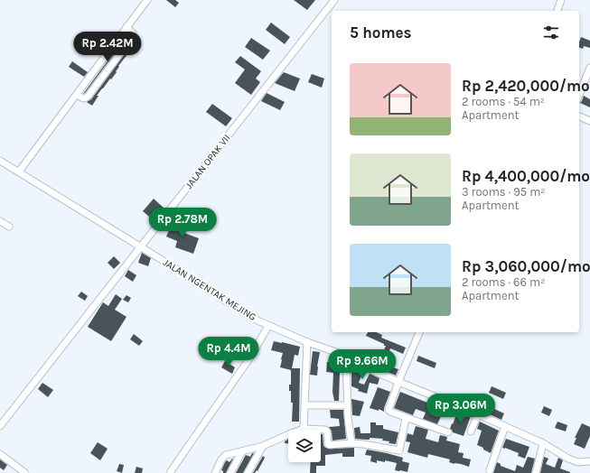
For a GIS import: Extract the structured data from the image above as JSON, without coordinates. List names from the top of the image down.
{
  "streets": {
    "street": ["JALAN OPAK VII", "JALAN NGENTAK MEJING"]
  },
  "crossings": [
    ["JALAN OPAK VII", "JALAN NGENTAK MEJING"]
  ],
  "page": {
    "heading": "5 homes",
    "price": [
      "Rp 2.42M",
      "Rp 2.78M",
      "Rp 4.4M",
      "Rp 9.66M",
      "Rp 3.06M"
    ],
    "list": [
      {
        "name": "Rp 2,420,000/mo",
        "note": "2 rooms · 54 m² · Apartment"
      },
      {
        "name": "Rp 4,400,000/mo",
        "note": "3 rooms · 95 m² · Apartment"
      },
      {
        "name": "Rp 3,060,000/mo",
        "note": "2 rooms · 66 m² · Apartment"
      }
    ]
  }
}
